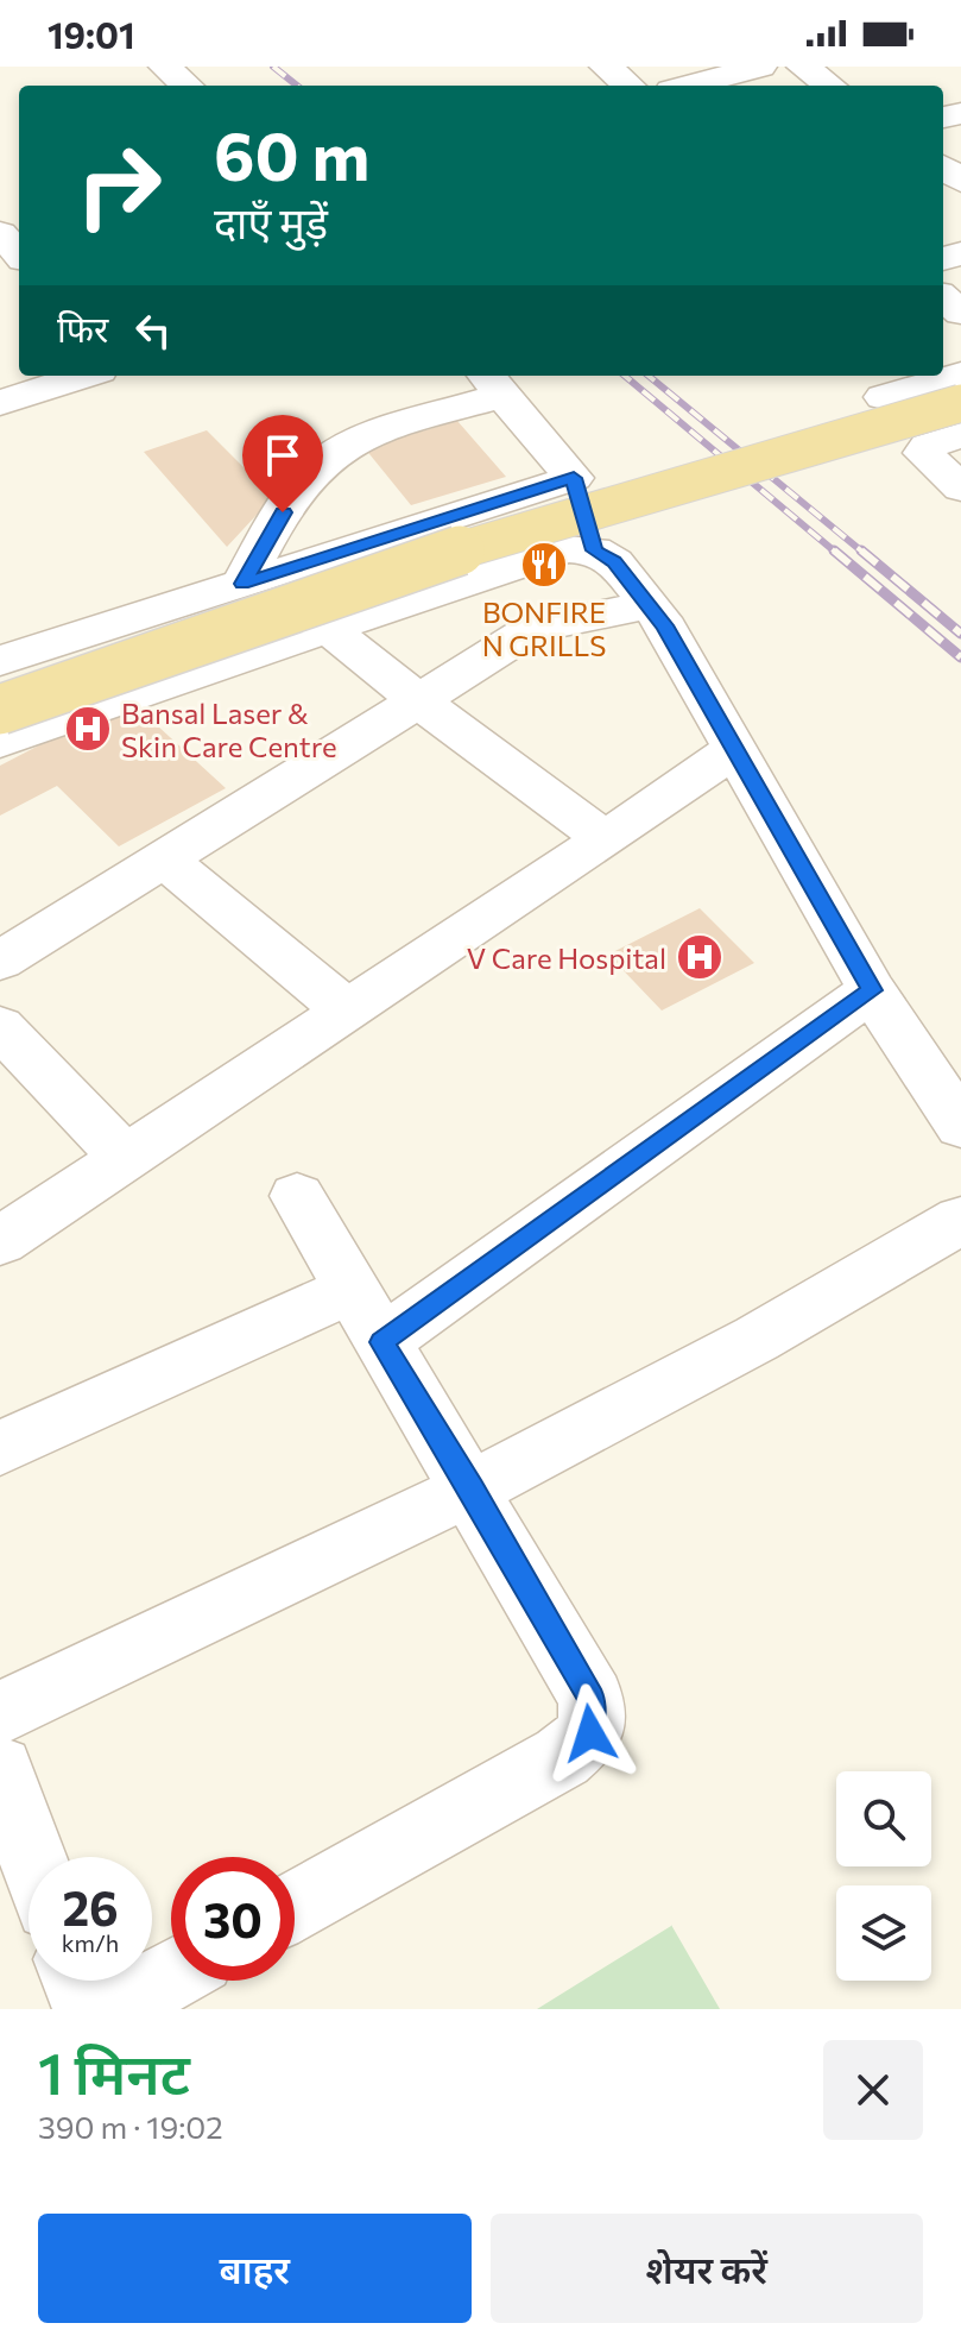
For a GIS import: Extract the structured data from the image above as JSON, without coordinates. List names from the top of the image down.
{
  "places": {
    "restaurant": ["BONFIRE N GRILLS"],
    "hospital": ["Bansal Laser & Skin Care Centre", "V Care Hospital"]
  },
  "page": {
    "status": "19:01",
    "turn": ["60 m", "दाएँ मुड़ें"],
    "then": "फिर",
    "speed": "26 km/h",
    "limit": "30",
    "heading": ["1 मिनट", "390 m · 19:02"],
    "buttons": ["बाहर", "शेयर करें"]
  }
}
